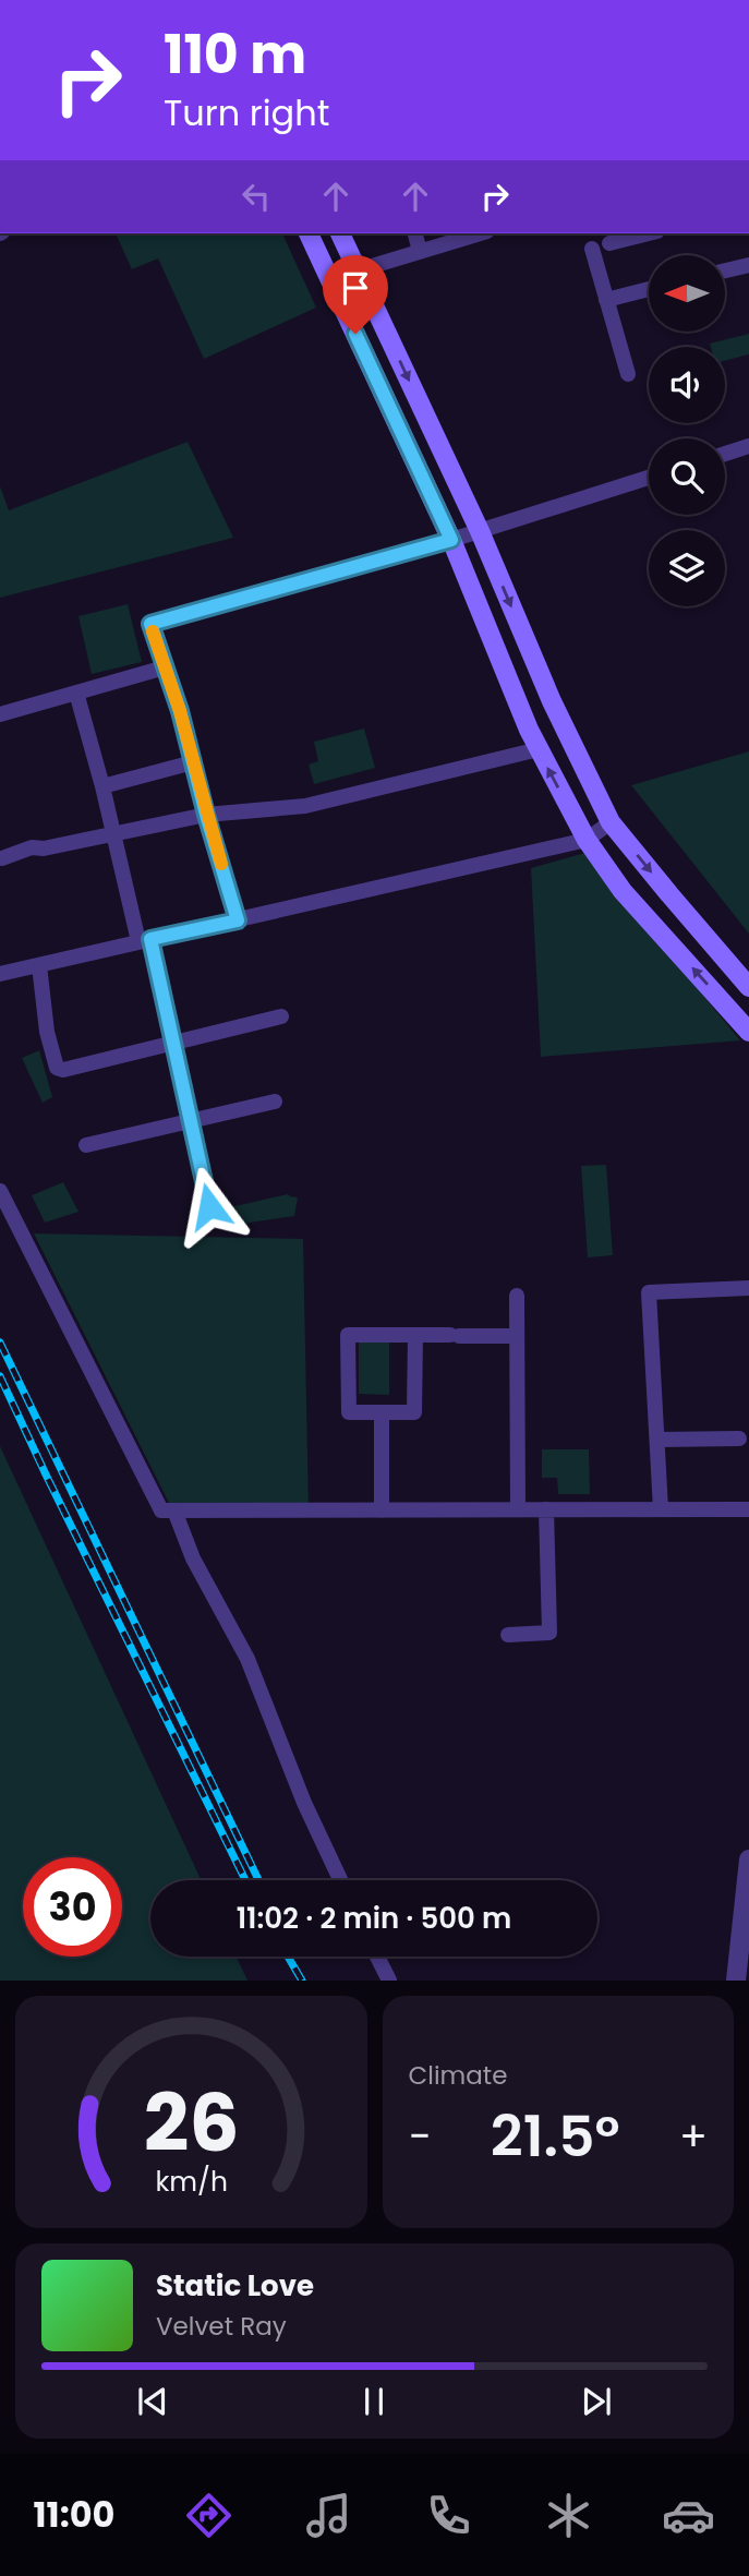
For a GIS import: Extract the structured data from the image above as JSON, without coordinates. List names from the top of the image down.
{
  "north": "left",
  "page": {
    "turn": ["110 m", "Turn right"],
    "limit": "30",
    "trip": "11:02 · 2 min · 500 m",
    "tile": "Climate",
    "heat": ["−", "21.5°", "+"],
    "song": ["Static Love", "Velvet Ray"],
    "tabs": "11:00",
    "gauge": ["26", "km/h"]
  }
}
